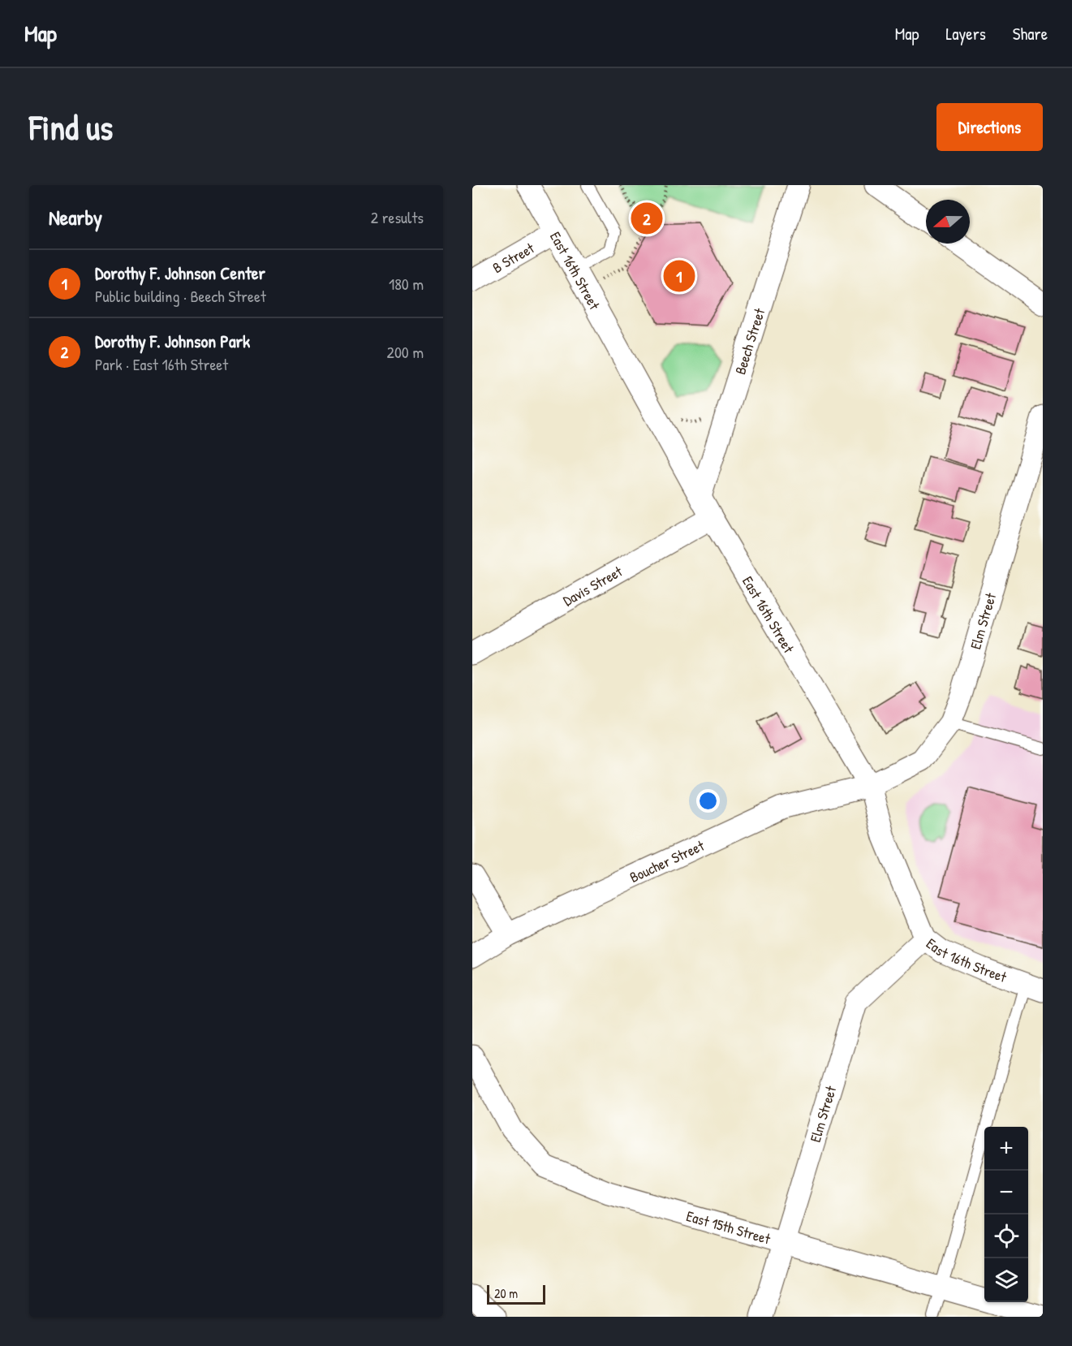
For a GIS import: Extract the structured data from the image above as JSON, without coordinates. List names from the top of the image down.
{
  "streets": {
    "street": [
      "B Street",
      "East 16th Street",
      "Beech Street",
      "Davis Street",
      "Elm Street",
      "Boucher Street",
      "East 15th Street"
    ]
  },
  "crossings": [
    ["B Street", "East 16th Street"],
    ["East 16th Street", "Beech Street"],
    ["East 16th Street", "Davis Street"],
    ["East 16th Street", "Elm Street"],
    ["East 16th Street", "Boucher Street"],
    ["Elm Street", "Boucher Street"],
    ["Elm Street", "East 15th Street"]
  ],
  "scale_bar": "20 m",
  "north": "left",
  "page": {
    "header": "Map",
    "nav": ["Map", "Layers", "Share"],
    "buttons": "Directions",
    "title": "Find us",
    "heading": ["Nearby", "2 results"],
    "pins": ["2", "1"],
    "list": [
      {
        "mark": "1",
        "name": "Dorothy F. Johnson Center",
        "note": "Public building · Beech Street",
        "value": "180 m"
      },
      {
        "mark": "2",
        "name": "Dorothy F. Johnson Park",
        "note": "Park · East 16th Street",
        "value": "200 m"
      }
    ],
    "map_buttons": ["+", "−"],
    "scale": "20 m"
  }
}
